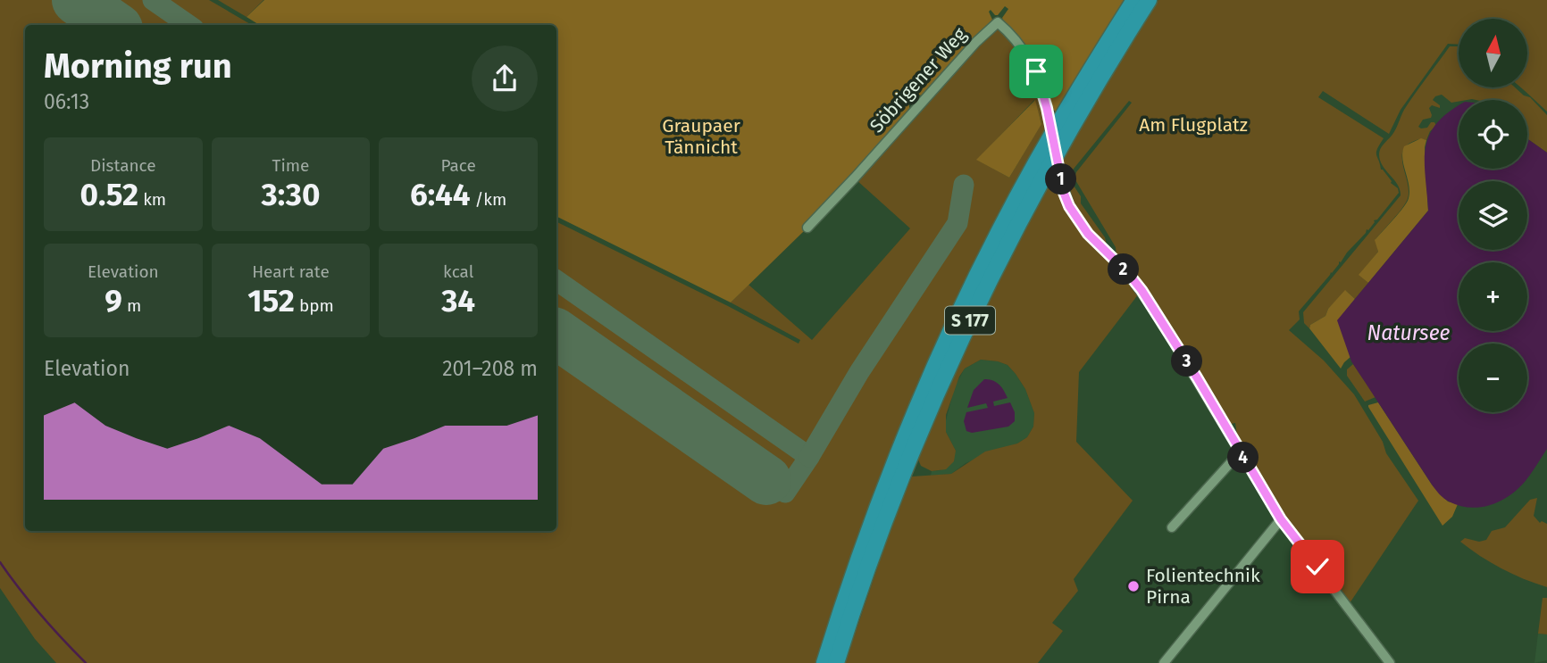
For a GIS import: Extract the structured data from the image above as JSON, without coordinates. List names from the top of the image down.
{
  "streets": {
    "highway": ["S 177"],
    "street": ["Söbrigener Weg"]
  },
  "water": ["Natursee"],
  "parks": ["Am Flugplatz", "Graupaer Tännicht"],
  "places": ["Folientechnik Pirna"],
  "north": "top",
  "page": {
    "map_buttons": ["+", "−"],
    "heading": ["Morning run", "06:13"],
    "stats": [
      ["Distance", "0.52 km"],
      ["Time", "3:30"],
      ["Pace", "6:44 /km"],
      ["Elevation", "9 m"],
      ["Heart rate", "152 bpm"],
      ["kcal", "34"]
    ],
    "pins": [
      "1",
      "2",
      "3",
      "4"
    ],
    "chart": ["Elevation", "201–208 m"]
  }
}
